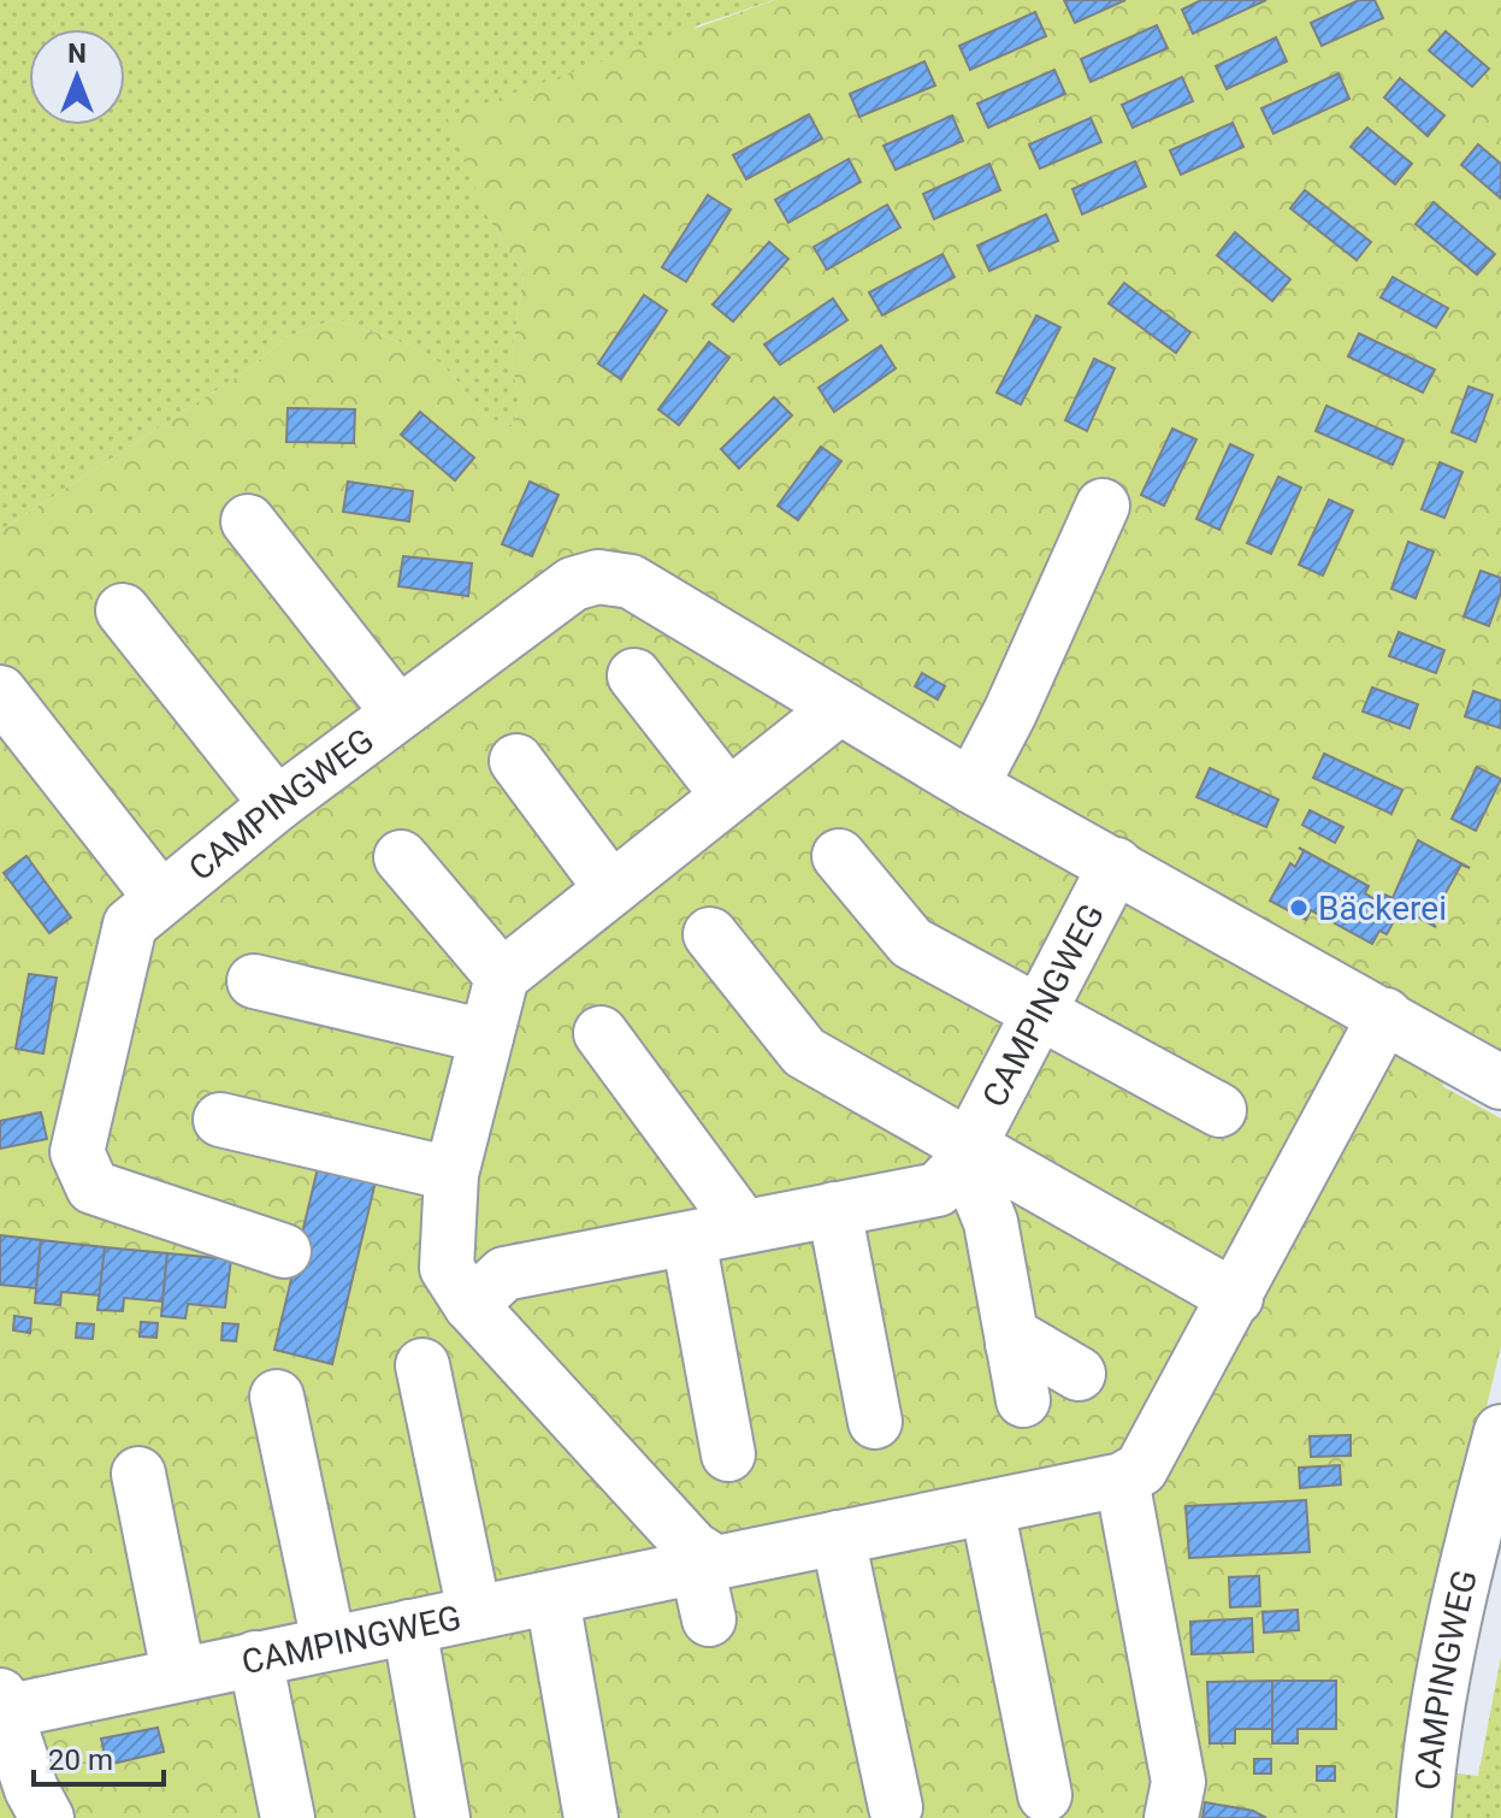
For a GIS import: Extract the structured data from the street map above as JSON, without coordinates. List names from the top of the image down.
{
  "streets": {
    "street": ["CAMPINGWEG"]
  },
  "places": ["Bäckerei"],
  "scale_bar": "20 m",
  "north": "top"
}
